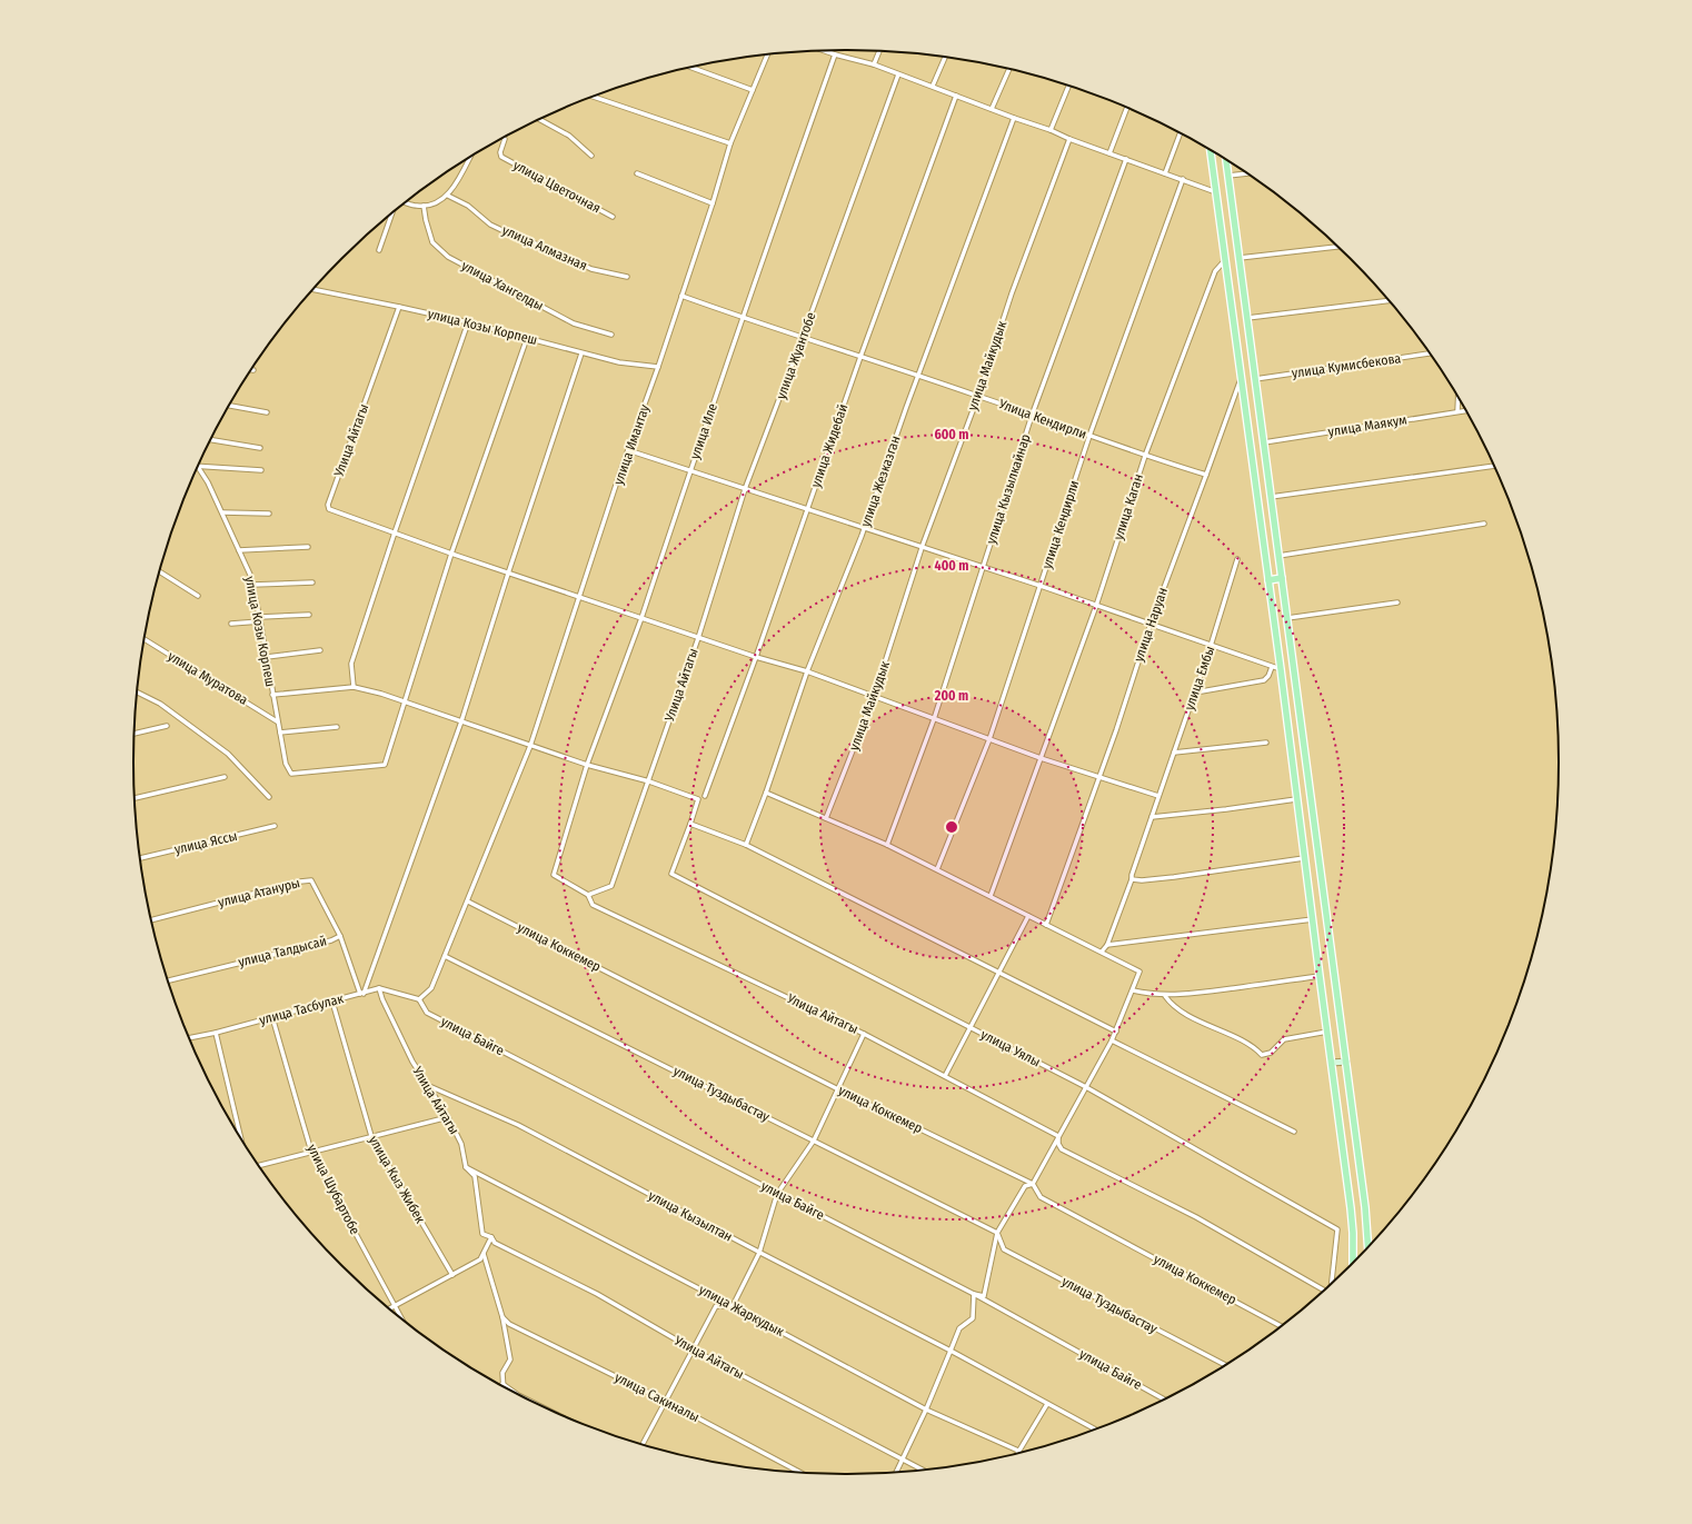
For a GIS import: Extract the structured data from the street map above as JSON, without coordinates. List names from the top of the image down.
{
  "streets": {
    "street": [
      "улица Цветочная",
      "улица Алмазная",
      "улица Хангелды",
      "улица Козы Корпеш",
      "улица Жуантобе",
      "улица Майкудык",
      "улица Кумисбекова",
      "Улица Кендирли",
      "улица Маякум",
      "улица Иле",
      "Улица Айтагы",
      "улица Имантау",
      "улица Жидебай",
      "улица Жезказган",
      "улица Кызылкайнар",
      "улица Каган",
      "улица Кендирли",
      "улица Наруан",
      "улица Муратова",
      "улица Ембы",
      "улица Яссы",
      "улица Атануры",
      "улица Коккемер",
      "улица Талдысай",
      "улица Тасбулак",
      "улица Байге",
      "улица Уялы",
      "улица Туздыбастау",
      "улица Кыз Жибек",
      "улица Шубартобе",
      "улица Кызылтан",
      "улица Жаркудык",
      "улица Сакиналы"
    ]
  },
  "crossings": [
    ["улица Козы Корпеш", "Улица Айтагы"],
    ["улица Козы Корпеш", "улица Имантау"],
    ["улица Козы Корпеш", "улица Муратова"],
    ["улица Жуантобе", "Улица Кендирли"],
    ["улица Жуантобе", "Улица Айтагы"],
    ["улица Майкудык", "Улица Кендирли"],
    ["Улица Кендирли", "улица Иле"],
    ["Улица Кендирли", "улица Имантау"],
    ["Улица Кендирли", "улица Жидебай"],
    ["Улица Кендирли", "улица Жезказган"],
    ["Улица Кендирли", "улица Кызылкайнар"],
    ["Улица Кендирли", "улица Каган"],
    ["Улица Кендирли", "улица Кендирли"],
    ["Улица Кендирли", "улица Наруан"],
    ["улица Иле", "Улица Айтагы"],
    ["Улица Айтагы", "улица Тасбулак"],
    ["Улица Айтагы", "улица Кызылтан"],
    ["Улица Айтагы", "улица Жаркудык"],
    ["улица Имантау", "улица Коккемер"],
    ["улица Имантау", "улица Байге"],
    ["улица Имантау", "улица Туздыбастау"],
    ["улица Атануры", "улица Талдысай"],
    ["улица Талдысай", "улица Тасбулак"],
    ["улица Тасбулак", "улица Кыз Жибек"],
    ["улица Тасбулак", "улица Шубартобе"]
  ],
  "rings": ["600 m", "400 m", "200 m"]
}
